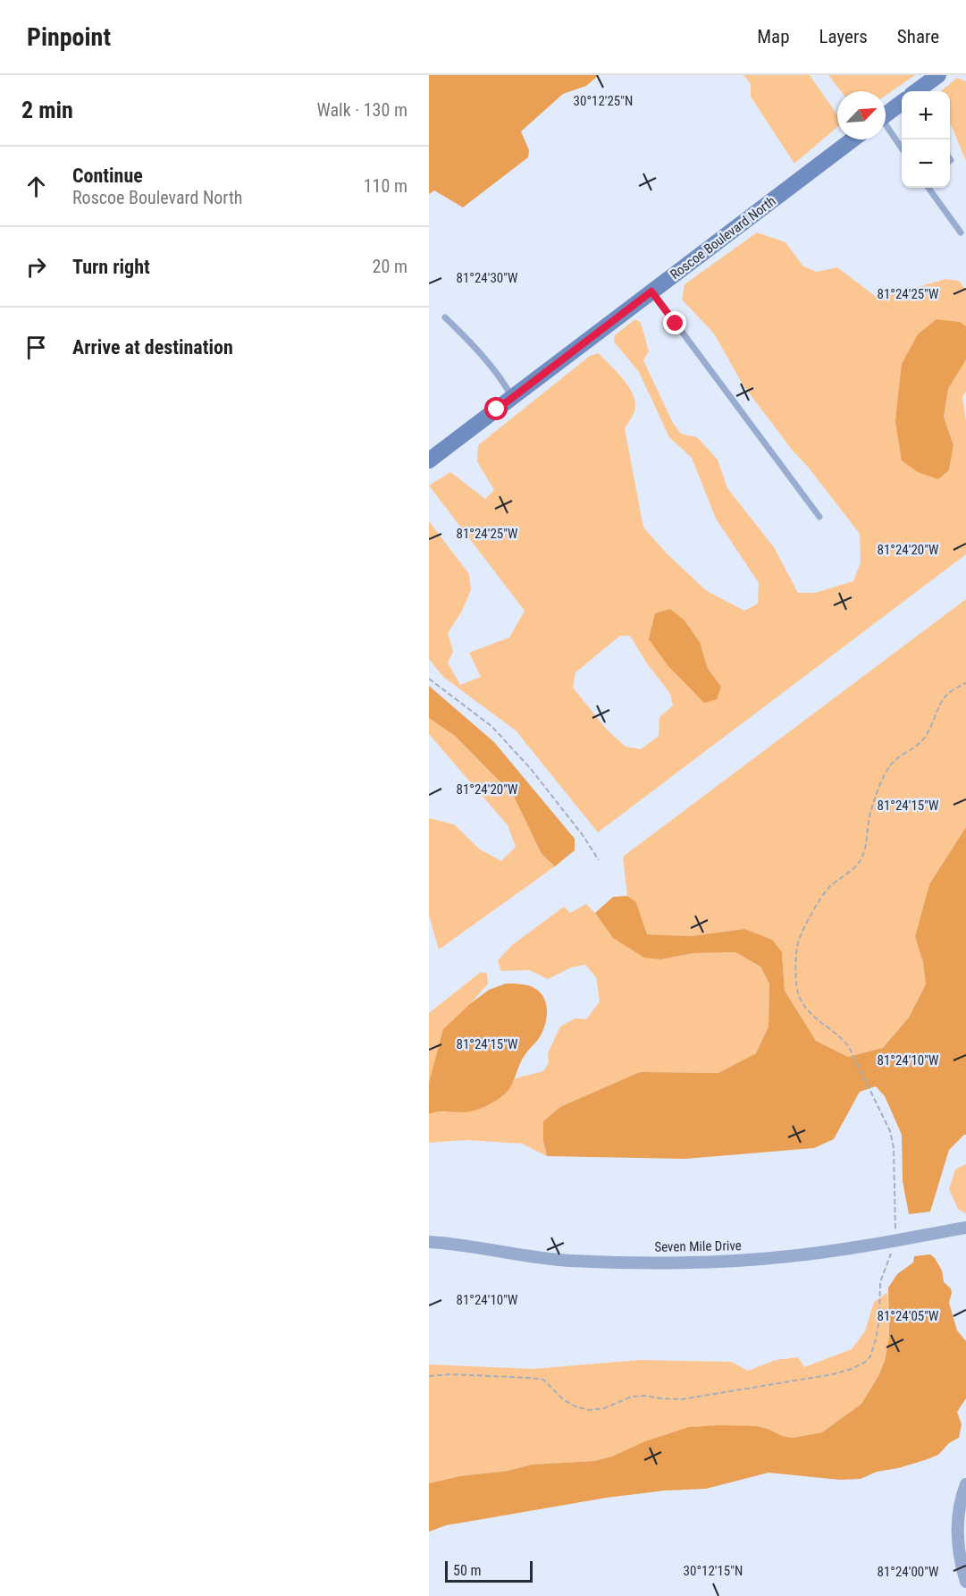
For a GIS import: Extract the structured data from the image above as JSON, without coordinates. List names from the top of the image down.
{
  "streets": {
    "street": ["Roscoe Boulevard North", "Seven Mile Drive"]
  },
  "scale_bar": "50 m",
  "north": "top right",
  "page": {
    "header": "Pinpoint",
    "nav": ["Map", "Layers", "Share"],
    "heading": ["2 min", "Walk · 130 m"],
    "map_buttons": ["+", "−"],
    "list": [
      ["Continue", "Roscoe Boulevard North", "110 m"],
      ["Turn right", "20 m"],
      "Arrive at destination"
    ],
    "scale": "50 m"
  },
  "coordinates": [
    "30°12'25\"N",
    "81°24'30\"W",
    "81°24'25\"W",
    "81°24'20\"W",
    "81°24'15\"W",
    "81°24'10\"W",
    "81°24'05\"W",
    "30°12'15\"N",
    "81°24'00\"W"
  ]
}
